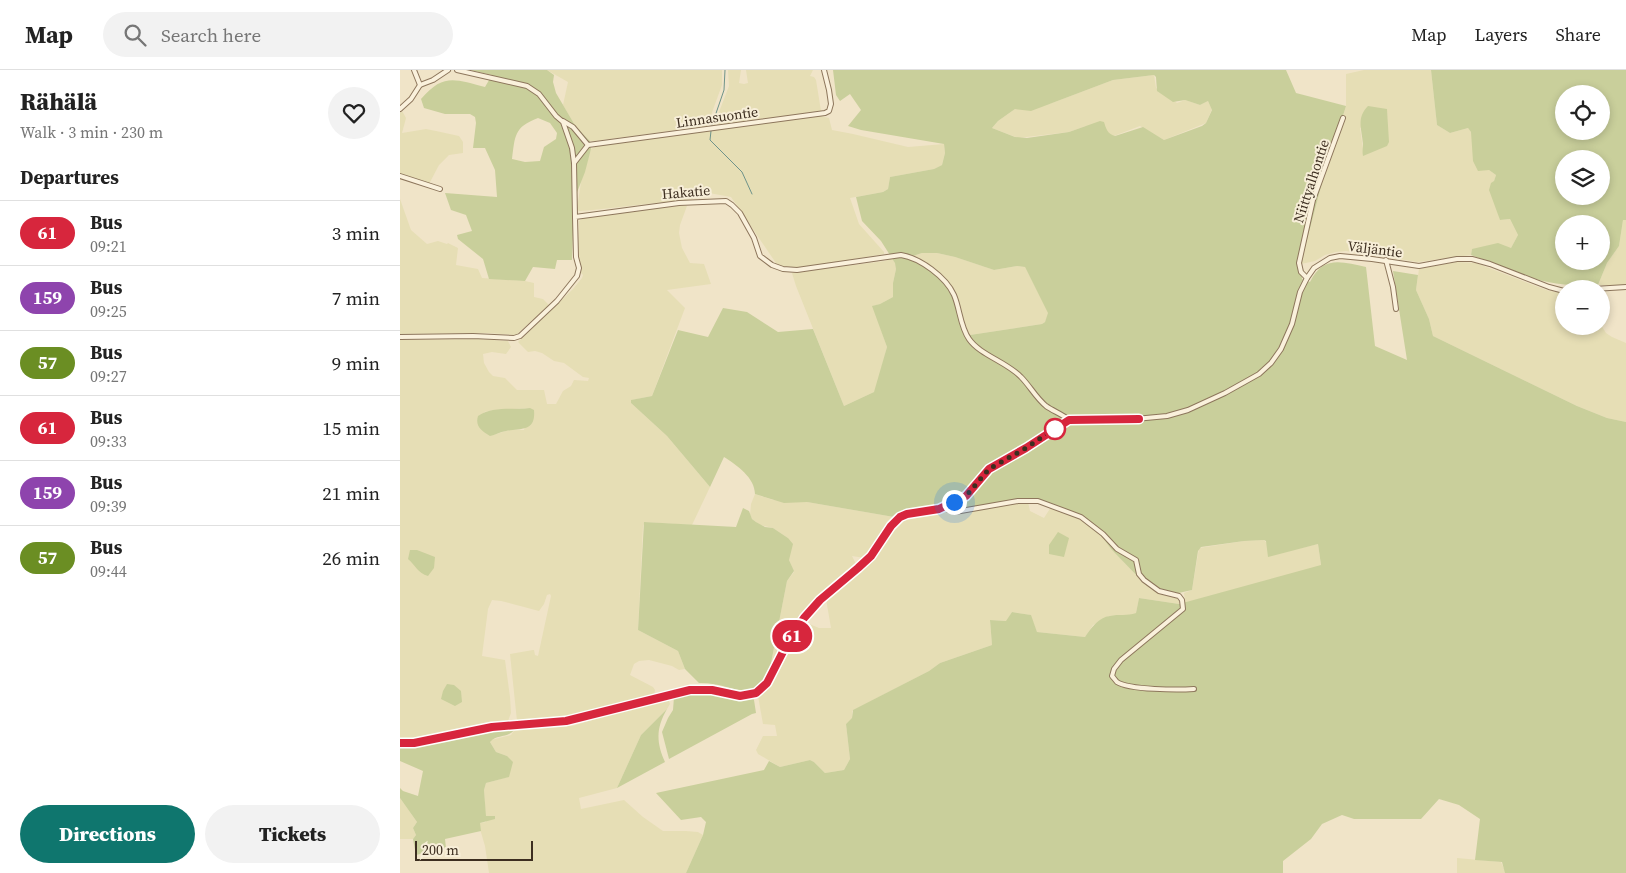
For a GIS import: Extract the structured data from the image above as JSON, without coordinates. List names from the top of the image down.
{
  "streets": {
    "street": [
      "Linnasuontie",
      "Niittyalhontie",
      "Hakatie",
      "Väljäntie"
    ]
  },
  "crossings": [
    ["Niittyalhontie", "Väljäntie"],
    ["Hakatie", "Väljäntie"]
  ],
  "lines": ["bus line 61"],
  "scale_bar": "200 m",
  "page": {
    "header": "Map",
    "search": "Search here",
    "nav": ["Map", "Layers", "Share"],
    "heading": [
      ["Rähälä", "Walk · 3 min · 230 m"],
      "Departures"
    ],
    "on_map": "61",
    "map_buttons": ["+", "−"],
    "list": [
      {
        "mark": "61",
        "name": "Bus",
        "note": "09:21",
        "value": "3 min"
      },
      {
        "mark": "159",
        "name": "Bus",
        "note": "09:25",
        "value": "7 min"
      },
      {
        "mark": "57",
        "name": "Bus",
        "note": "09:27",
        "value": "9 min"
      },
      {
        "mark": "61",
        "name": "Bus",
        "note": "09:33",
        "value": "15 min"
      },
      {
        "mark": "159",
        "name": "Bus",
        "note": "09:39",
        "value": "21 min"
      },
      {
        "mark": "57",
        "name": "Bus",
        "note": "09:44",
        "value": "26 min"
      }
    ],
    "buttons": ["Directions", "Tickets"],
    "scale": "200 m"
  }
}
